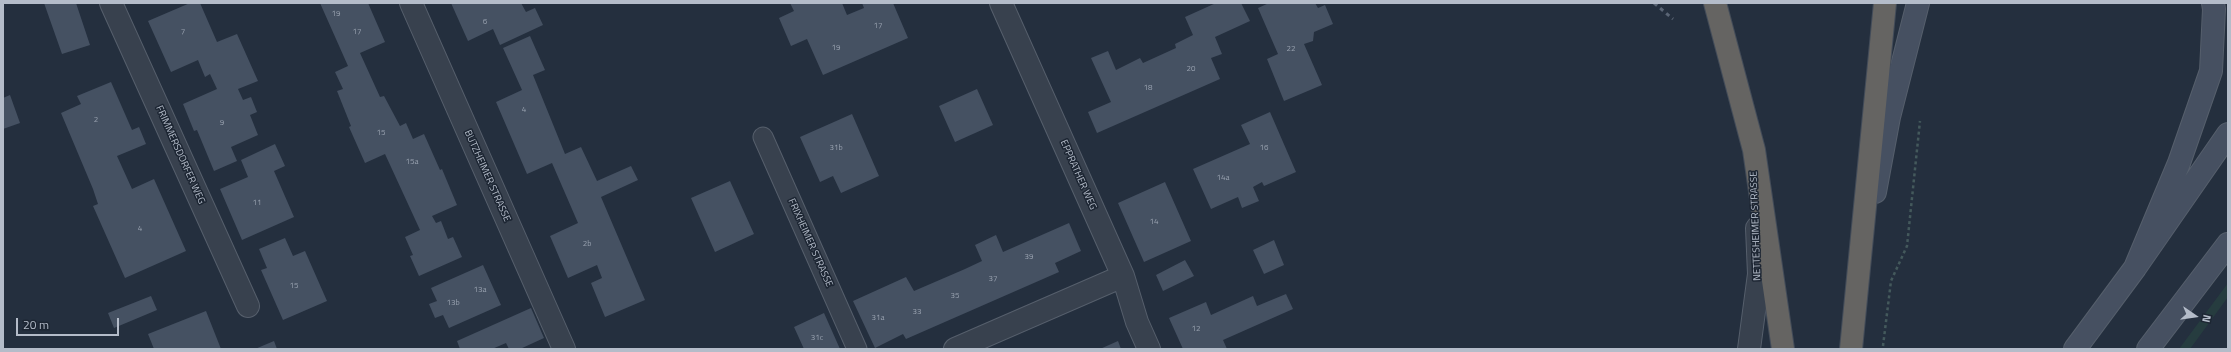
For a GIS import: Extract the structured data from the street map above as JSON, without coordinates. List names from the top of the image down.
{
  "streets": {
    "street": [
      "FRIMMERSDORFER WEG",
      "EPPRATHER WEG",
      "BUTZHEIMER STRASSE",
      "NETTESHEIMER STRASSE"
    ],
    "lane": ["FRIXHEIMER STRASSE"]
  },
  "house_numbers": [
    "19",
    "6",
    "17",
    "7",
    "17",
    "19",
    "22",
    "20",
    "18",
    "4",
    "2",
    "9",
    "15",
    "31b",
    "16",
    "15a",
    "14a",
    "11",
    "14",
    "4",
    "2b",
    "39",
    "37",
    "15",
    "13a",
    "35",
    "13b",
    "33",
    "31a",
    "12",
    "31c"
  ],
  "scale_bar": "20 m",
  "north": "right"
}
